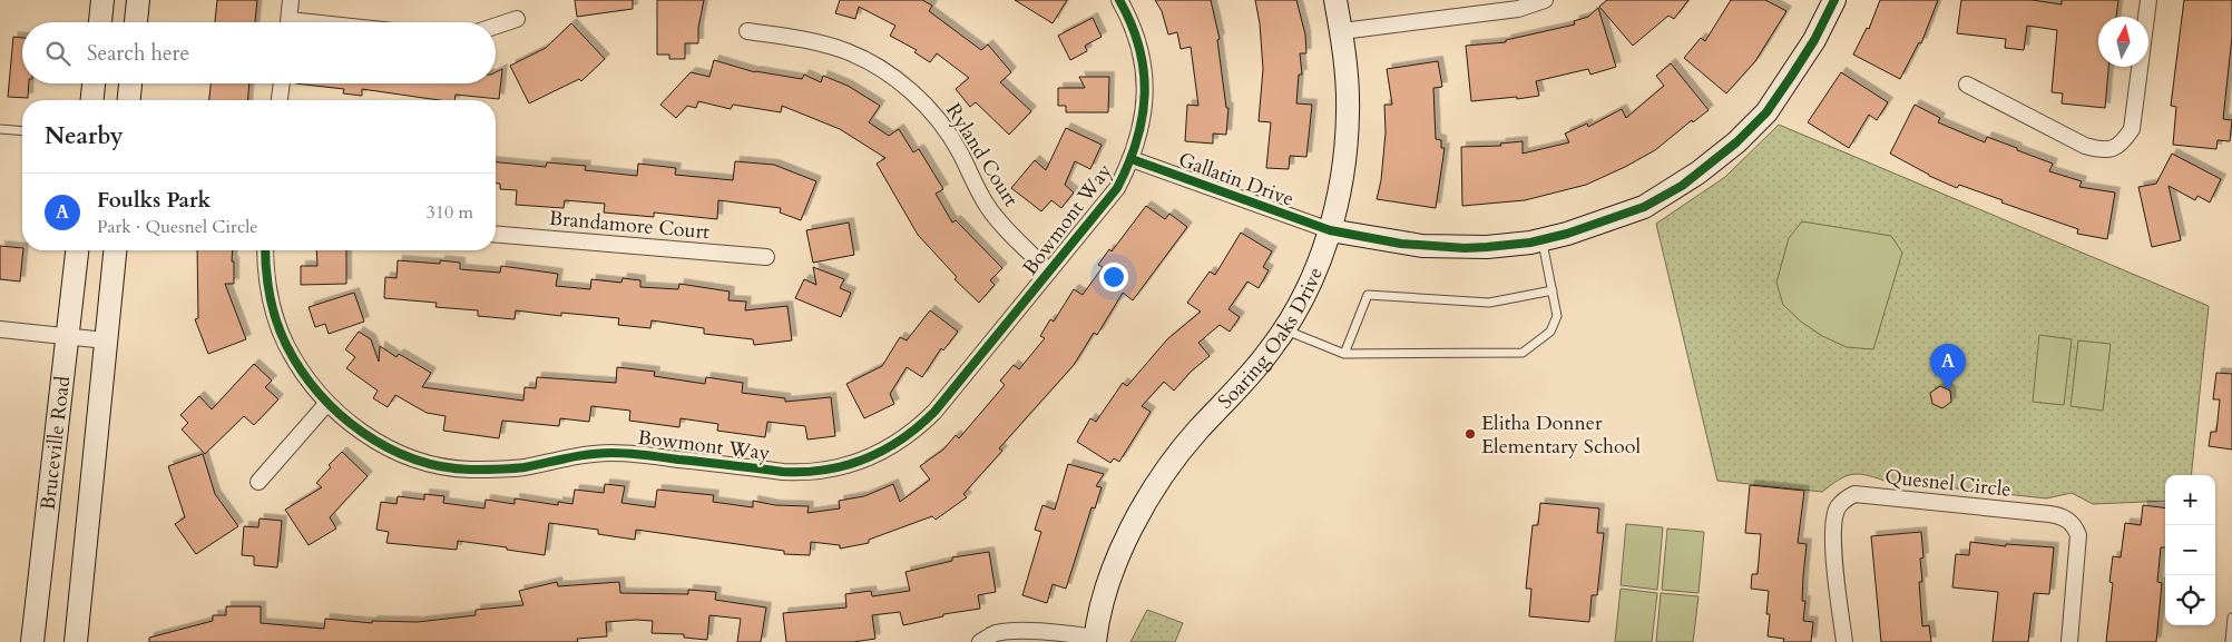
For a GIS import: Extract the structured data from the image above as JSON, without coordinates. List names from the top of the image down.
{
  "streets": {
    "street": [
      "Ryland Court",
      "Gallatin Drive",
      "Bowmont Way",
      "Brandamore Court",
      "Soaring Oaks Drive",
      "Bruceville Road",
      "Quesnel Circle"
    ]
  },
  "crossings": [
    ["Ryland Court", "Bowmont Way"],
    ["Gallatin Drive", "Bowmont Way"],
    ["Gallatin Drive", "Soaring Oaks Drive"]
  ],
  "places": ["Elitha Donner Elementary School"],
  "north": "top",
  "page": {
    "search": "Search here",
    "heading": "Nearby",
    "list": [
      {
        "mark": "A",
        "name": "Foulks Park",
        "note": "Park · Quesnel Circle",
        "value": "310 m"
      }
    ],
    "pins": "A",
    "map_buttons": ["+", "−"]
  }
}
